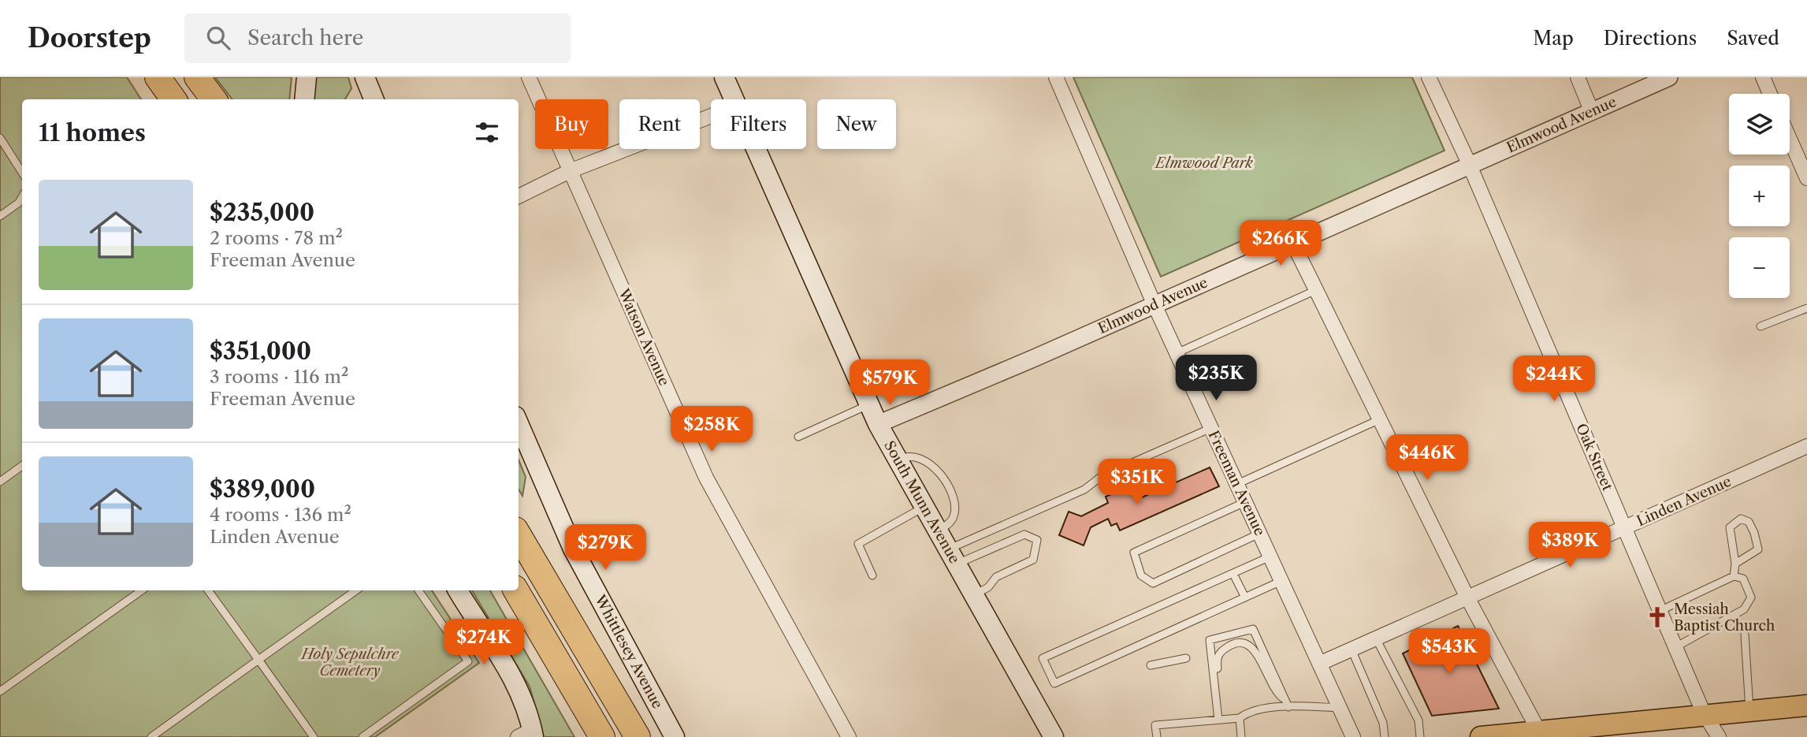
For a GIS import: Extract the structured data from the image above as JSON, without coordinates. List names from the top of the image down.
{
  "streets": {
    "main road": ["South Munn Avenue", "Whittlesey Avenue"],
    "street": [
      "Elmwood Avenue",
      "Watson Avenue",
      "Oak Street",
      "Freeman Avenue",
      "Linden Avenue"
    ]
  },
  "crossings": [
    ["Elmwood Avenue", "Oak Street"],
    ["Elmwood Avenue", "Freeman Avenue"],
    ["Elmwood Avenue", "South Munn Avenue"],
    ["Oak Street", "Linden Avenue"],
    ["Freeman Avenue", "Linden Avenue"]
  ],
  "parks": ["Elmwood Park", "Holy Sepulchre Cemetery"],
  "places": {
    "church": ["Messiah Baptist Church"]
  },
  "page": {
    "header": "Doorstep",
    "search": "Search here",
    "nav": ["Map", "Directions", "Saved"],
    "map_buttons": ["+", "−"],
    "chip": [
      "Buy",
      "Rent",
      "Filters",
      "New"
    ],
    "heading": "11 homes",
    "list": [
      {
        "name": "$235,000",
        "note": "2 rooms · 78 m² · Freeman Avenue"
      },
      {
        "name": "$351,000",
        "note": "3 rooms · 116 m² · Freeman Avenue"
      },
      {
        "name": "$389,000",
        "note": "4 rooms · 136 m² · Linden Avenue"
      }
    ],
    "price": [
      "$266K",
      "$235K",
      "$244K",
      "$579K",
      "$258K",
      "$446K",
      "$351K",
      "$389K",
      "$279K",
      "$274K",
      "$543K"
    ]
  }
}
